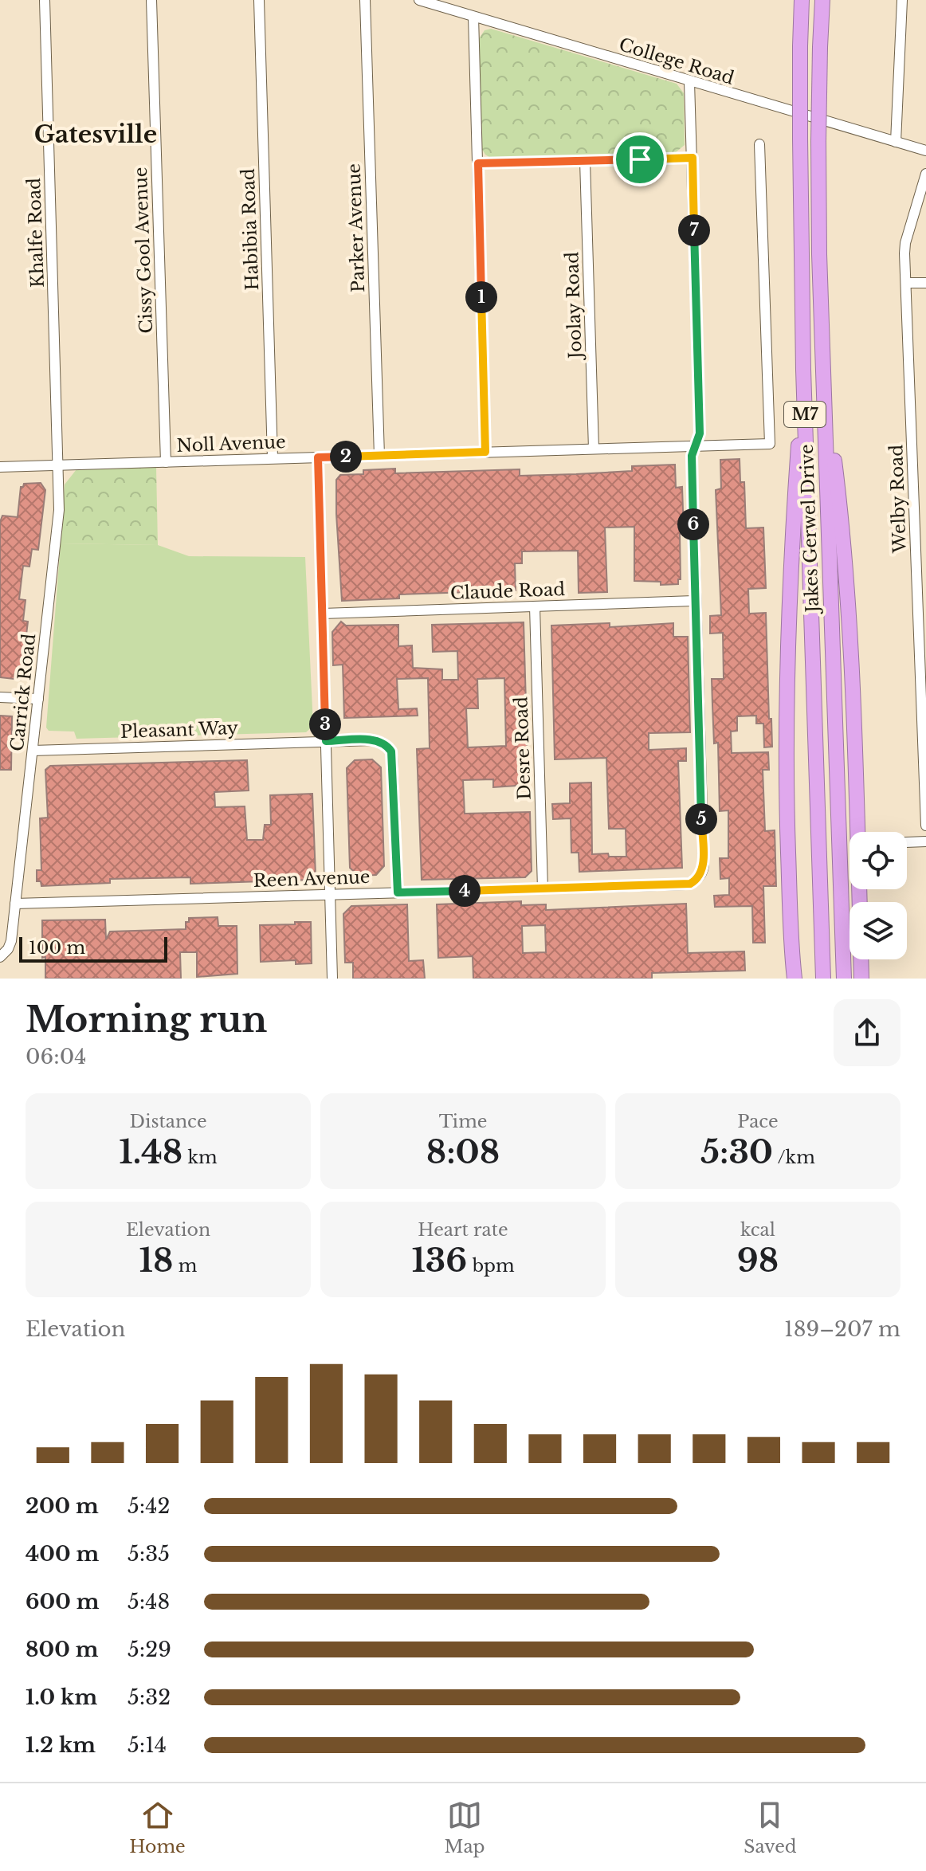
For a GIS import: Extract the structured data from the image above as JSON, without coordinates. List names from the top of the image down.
{
  "streets": {
    "highway": ["M7", "Jakes Gerwel Drive"],
    "street": [
      "College Road",
      "Parker Avenue",
      "Habibia Road",
      "Khalfe Road",
      "Cissy Gool Avenue",
      "Joolay Road",
      "Noll Avenue",
      "Welby Road",
      "Claude Road",
      "Carrick Road",
      "Pleasant Way",
      "Desre Road",
      "Reen Avenue"
    ]
  },
  "crossings": [
    ["Parker Avenue", "Noll Avenue"],
    ["Habibia Road", "Noll Avenue"],
    ["Khalfe Road", "Noll Avenue"],
    ["Khalfe Road", "Carrick Road"],
    ["Cissy Gool Avenue", "Noll Avenue"],
    ["Joolay Road", "Noll Avenue"],
    ["Noll Avenue", "Carrick Road"],
    ["Claude Road", "Desre Road"],
    ["Claude Road", "Reen Avenue"],
    ["Carrick Road", "Pleasant Way"],
    ["Carrick Road", "Reen Avenue"],
    ["Pleasant Way", "Reen Avenue"],
    ["Desre Road", "Reen Avenue"]
  ],
  "districts": ["Gatesville"],
  "scale_bar": "100 m",
  "page": {
    "pins": [
      "7",
      "1",
      "2",
      "6",
      "3",
      "5",
      "4"
    ],
    "scale": "100 m",
    "heading": ["Morning run", "06:04"],
    "stats": [
      ["Distance", "1.48 km"],
      ["Time", "8:08"],
      ["Pace", "5:30 /km"],
      ["Elevation", "18 m"],
      ["Heart rate", "136 bpm"],
      ["kcal", "98"]
    ],
    "chart": ["Elevation", "189–207 m"],
    "list": [
      {
        "name": "200 m",
        "note": "5:42"
      },
      {
        "name": "400 m",
        "note": "5:35"
      },
      {
        "name": "600 m",
        "note": "5:48"
      },
      {
        "name": "800 m",
        "note": "5:29"
      },
      {
        "name": "1.0 km",
        "note": "5:32"
      },
      {
        "name": "1.2 km",
        "note": "5:14"
      }
    ],
    "tabs": ["Home", "Map", "Saved"]
  }
}
